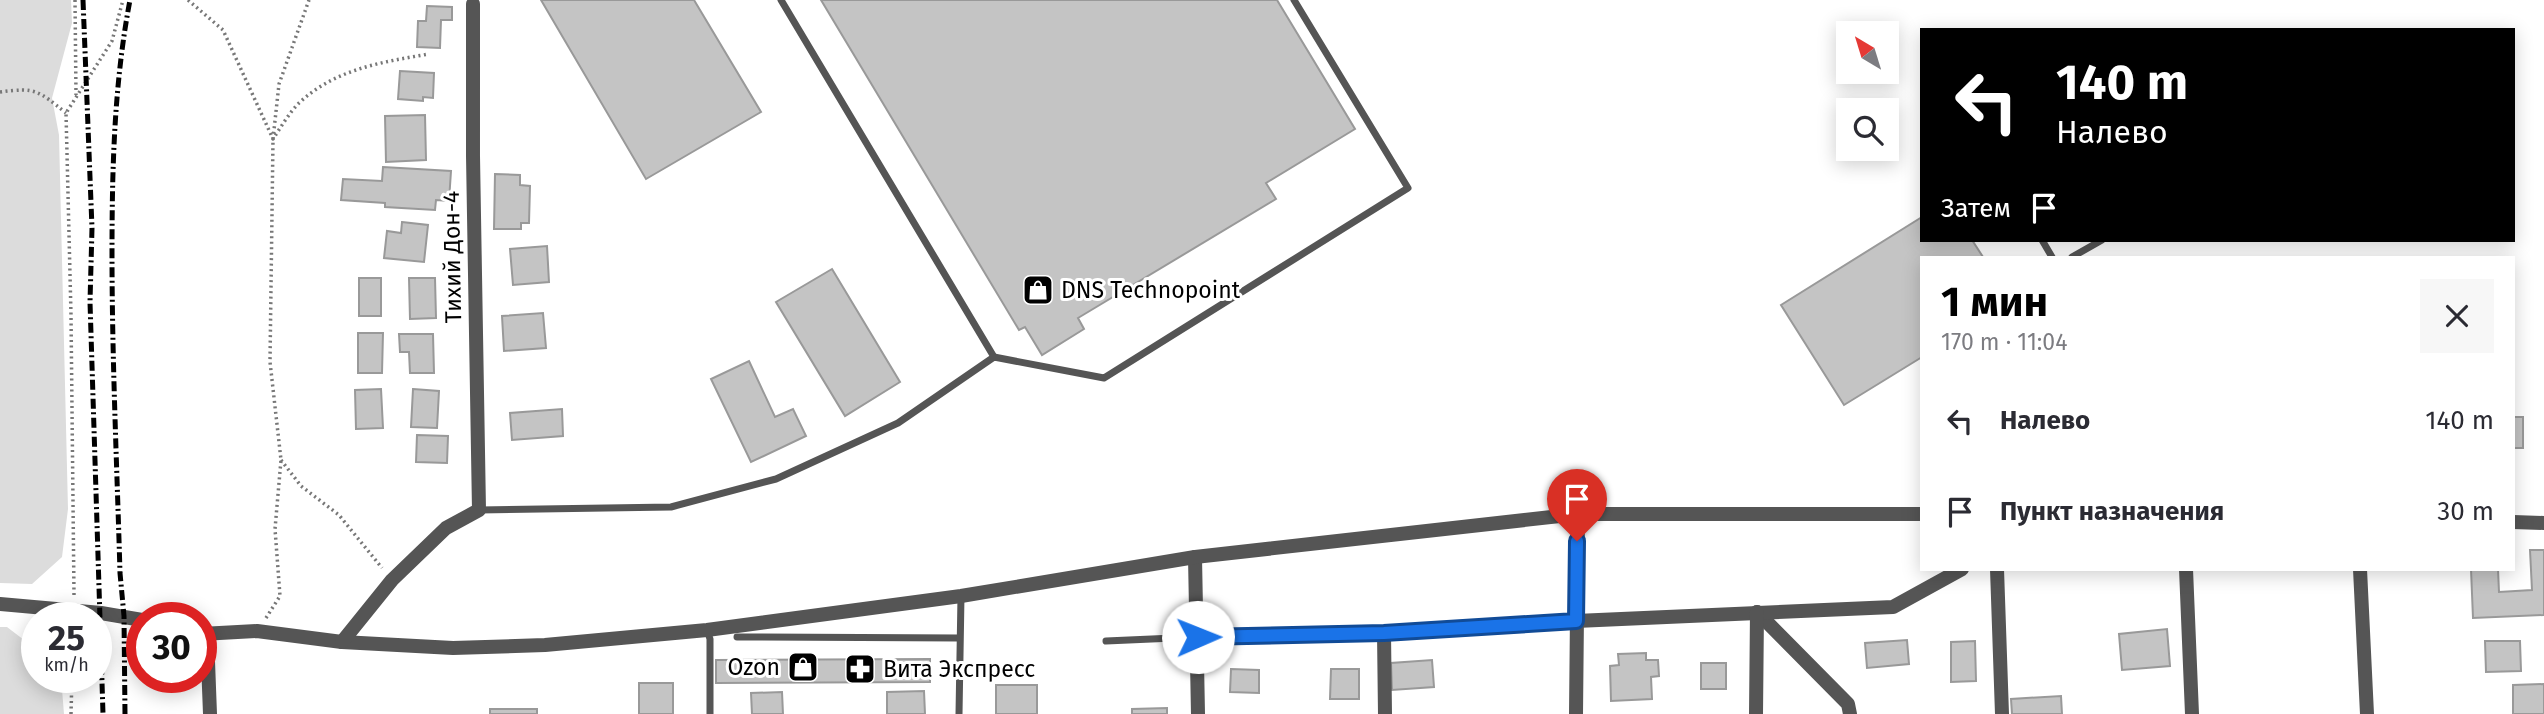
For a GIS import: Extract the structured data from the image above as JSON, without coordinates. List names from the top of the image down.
{
  "streets": {
    "street": ["Тихий Дон-4"]
  },
  "places": {
    "shop": ["DNS Technopoint", "Ozon"],
    "pharmacy": ["Вита Экспресс"]
  },
  "north": "top left",
  "page": {
    "turn": ["140 m", "Налево"],
    "then": "Затем",
    "heading": ["1 мин", "170 m · 11:04"],
    "list": [
      {
        "name": "Налево",
        "value": "140 m"
      },
      {
        "name": "Пункт назначения",
        "value": "30 m"
      }
    ],
    "speed": "25 km/h",
    "limit": "30"
  }
}
